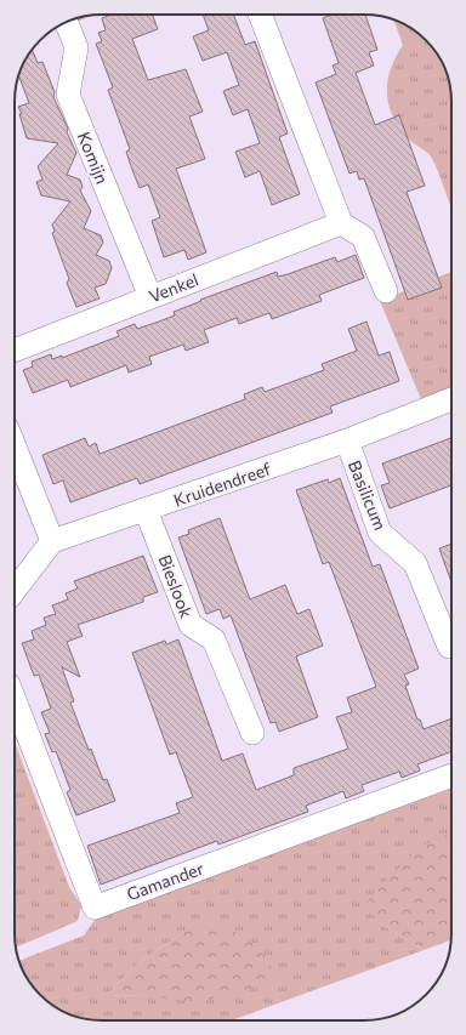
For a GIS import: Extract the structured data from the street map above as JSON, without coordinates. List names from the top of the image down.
{
  "streets": {
    "street": [
      "Komijn",
      "Venkel",
      "Kruidendreef",
      "Basilicum",
      "Bieslook",
      "Gamander"
    ]
  },
  "crossings": [
    ["Komijn", "Venkel"],
    ["Kruidendreef", "Basilicum"],
    ["Kruidendreef", "Bieslook"]
  ]
}
